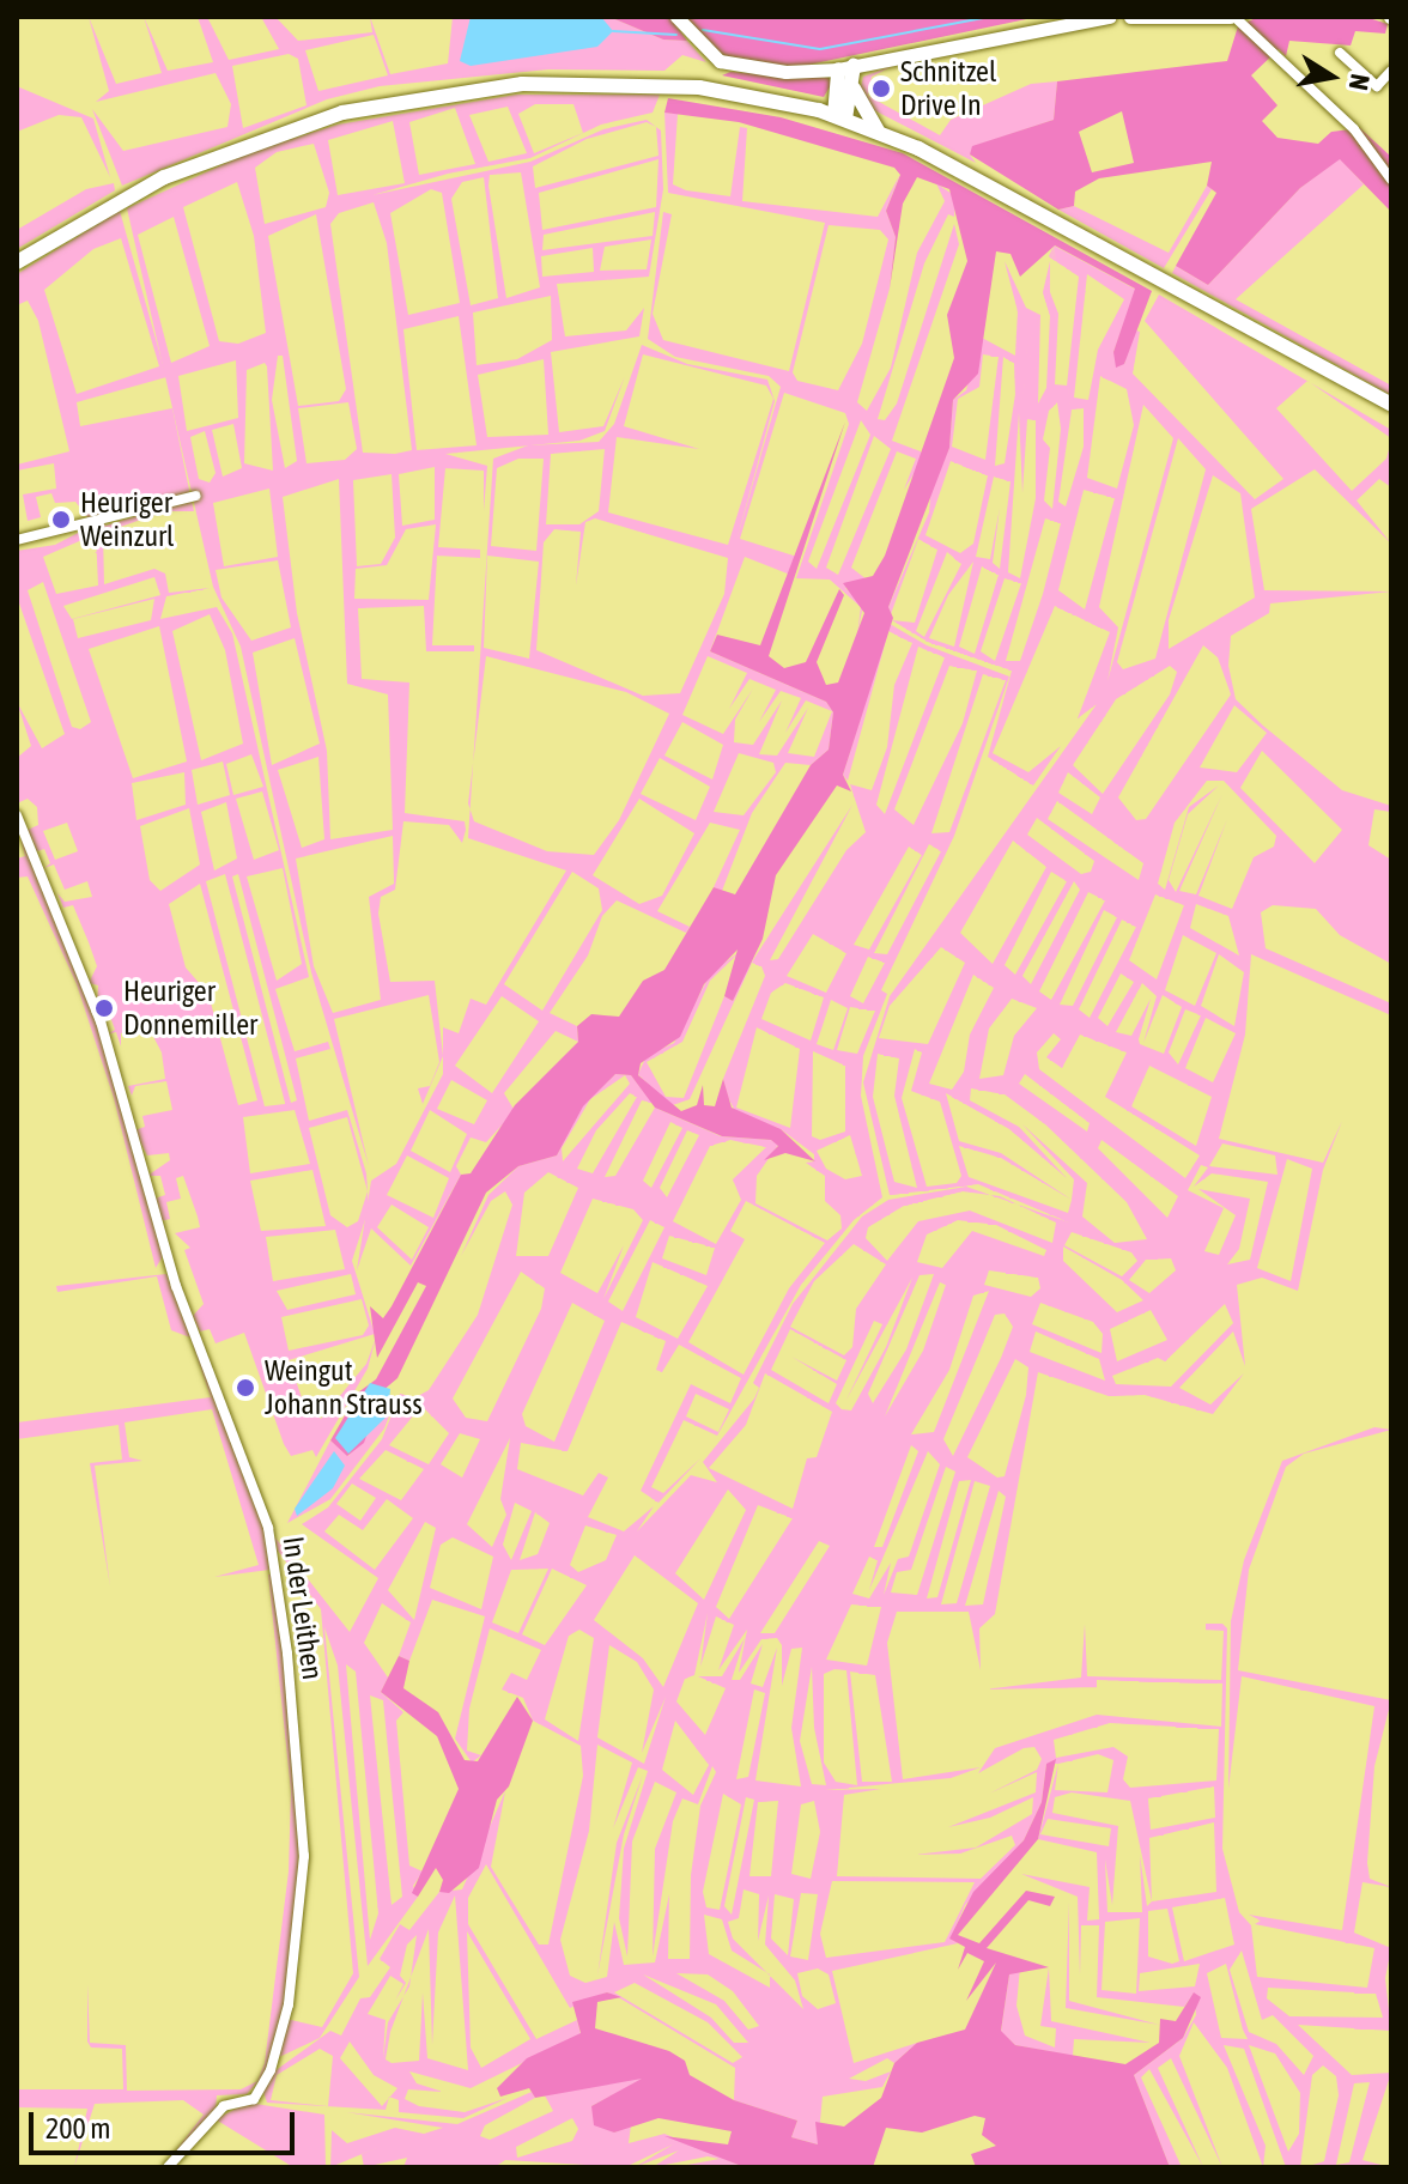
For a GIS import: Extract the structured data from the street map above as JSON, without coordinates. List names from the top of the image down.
{
  "streets": {
    "street": ["In der Leithen"]
  },
  "places": [
    "Schnitzel Drive In",
    "Heuriger Weinzurl",
    "Heuriger Donnemiller",
    "Weingut Johann Strauss"
  ],
  "scale_bar": "200 m",
  "north": "right"
}
